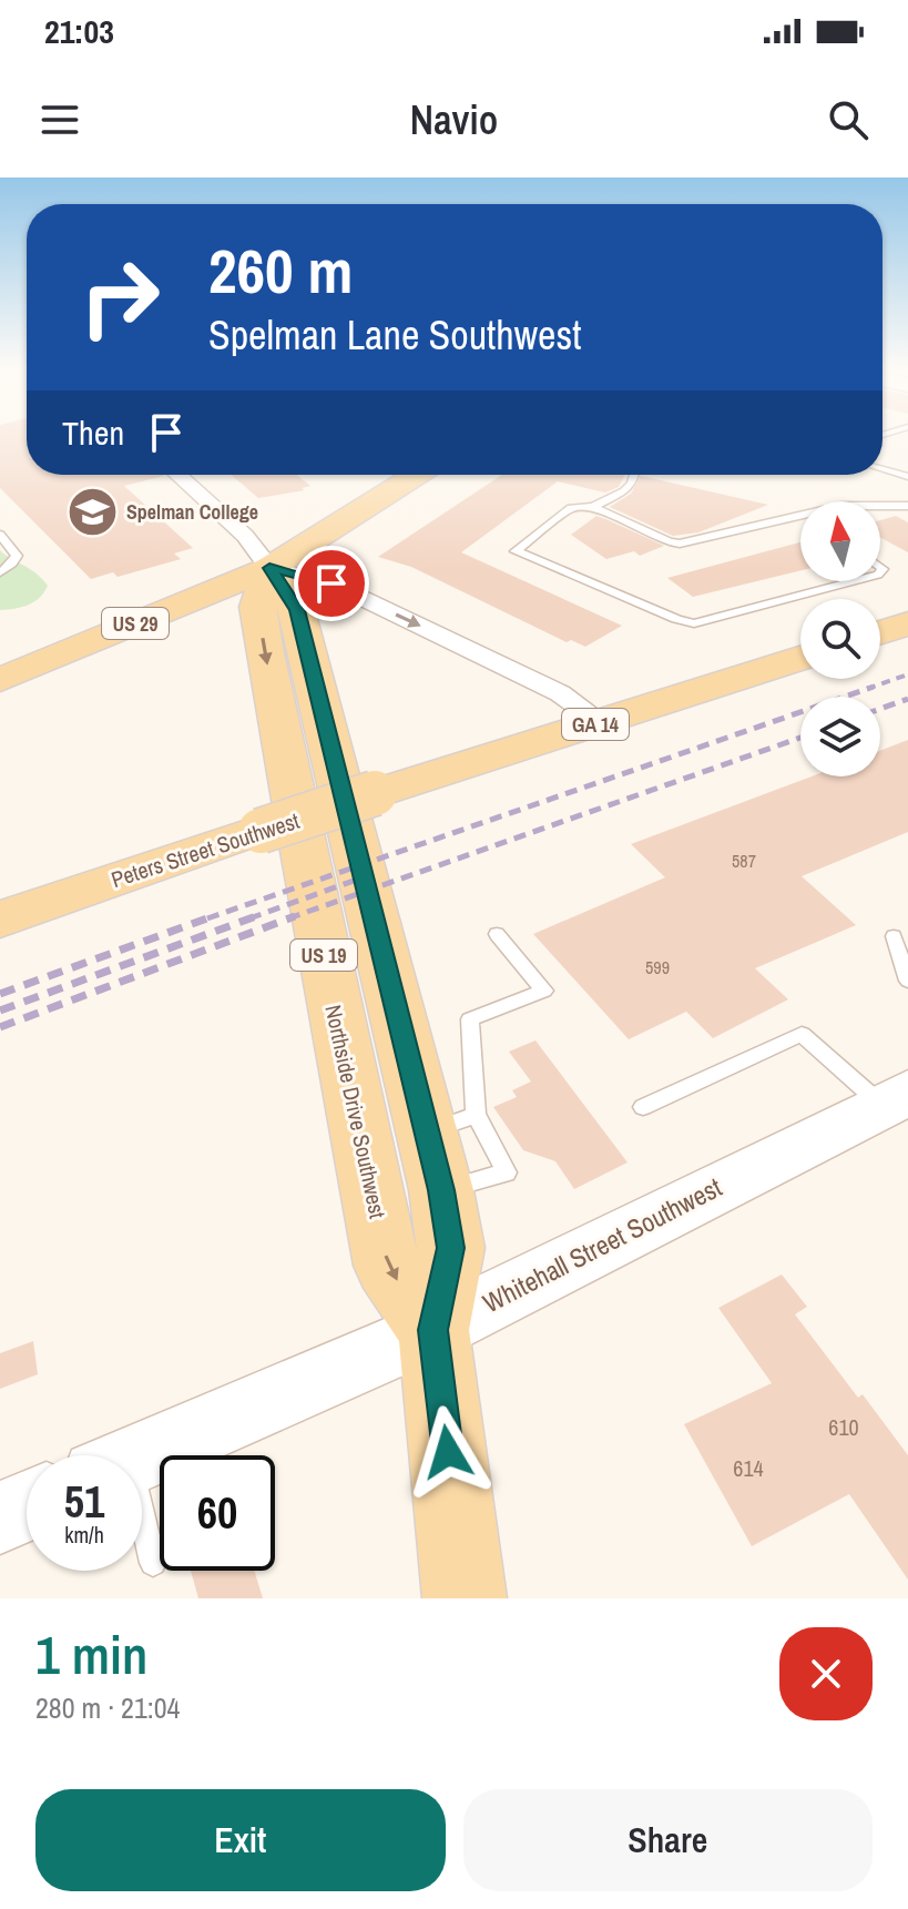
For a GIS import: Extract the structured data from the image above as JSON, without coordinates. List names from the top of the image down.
{
  "streets": {
    "main road": [
      "US 29",
      "GA 14",
      "Peters Street Southwest",
      "US 19",
      "Northside Drive Southwest",
      "Whitehall Street Southwest"
    ]
  },
  "crossings": [
    ["US 29", "Northside Drive Southwest"],
    ["Northside Drive Southwest", "Whitehall Street Southwest"]
  ],
  "places": {
    "school or university": ["Spelman College"]
  },
  "house_numbers": [
    "587",
    "599",
    "610",
    "614"
  ],
  "north": "top",
  "page": {
    "status": "21:03",
    "header": "Navio",
    "turn": ["260 m", "Spelman Lane Southwest"],
    "then": "Then",
    "speed": "51 km/h",
    "limit": "60",
    "heading": ["1 min", "280 m · 21:04"],
    "buttons": ["Exit", "Share"]
  }
}
